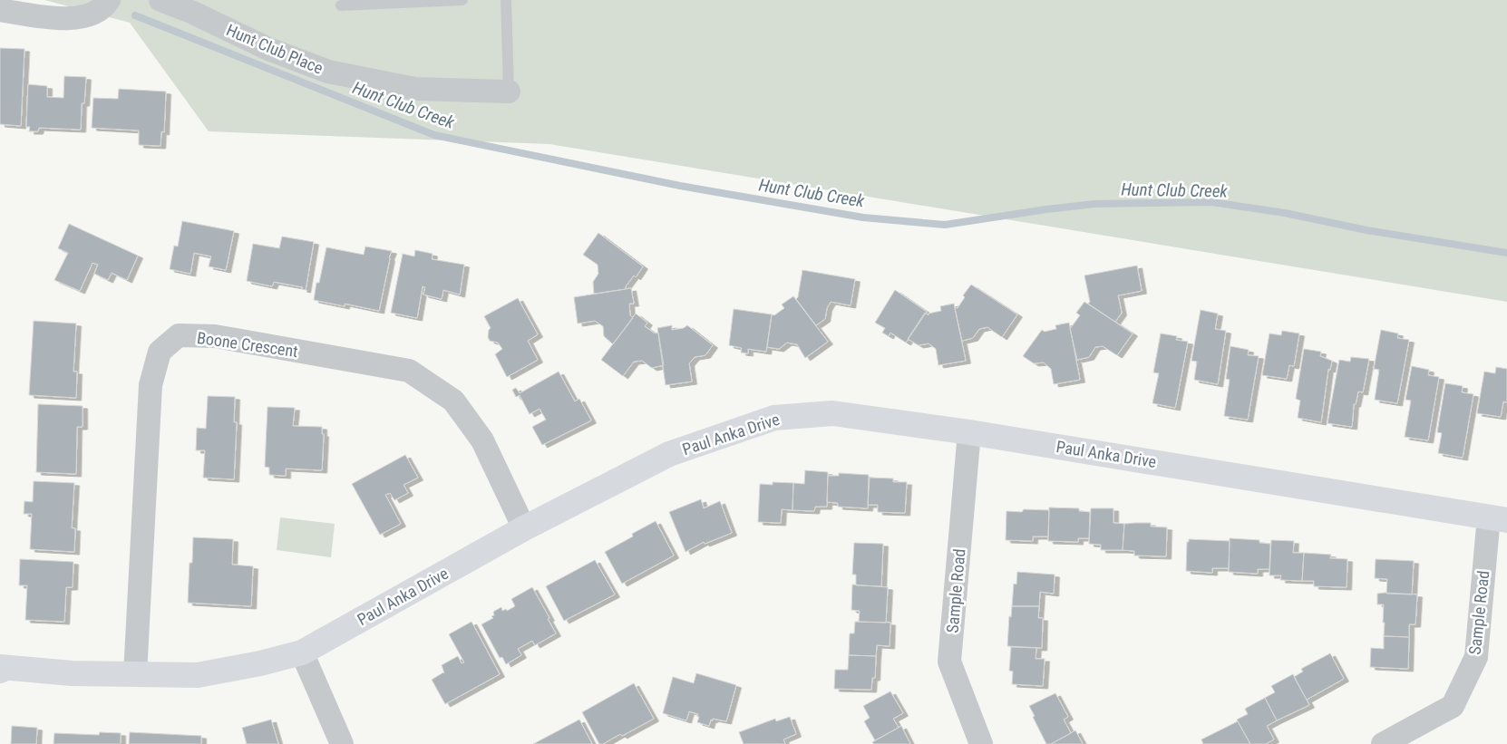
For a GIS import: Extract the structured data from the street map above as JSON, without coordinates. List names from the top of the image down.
{
  "streets": {
    "street": [
      "Hunt Club Place",
      "Boone Crescent",
      "Paul Anka Drive",
      "Sample Road"
    ]
  },
  "crossings": [
    ["Boone Crescent", "Paul Anka Drive"],
    ["Paul Anka Drive", "Sample Road"]
  ],
  "water": ["Hunt Club Creek"]
}
